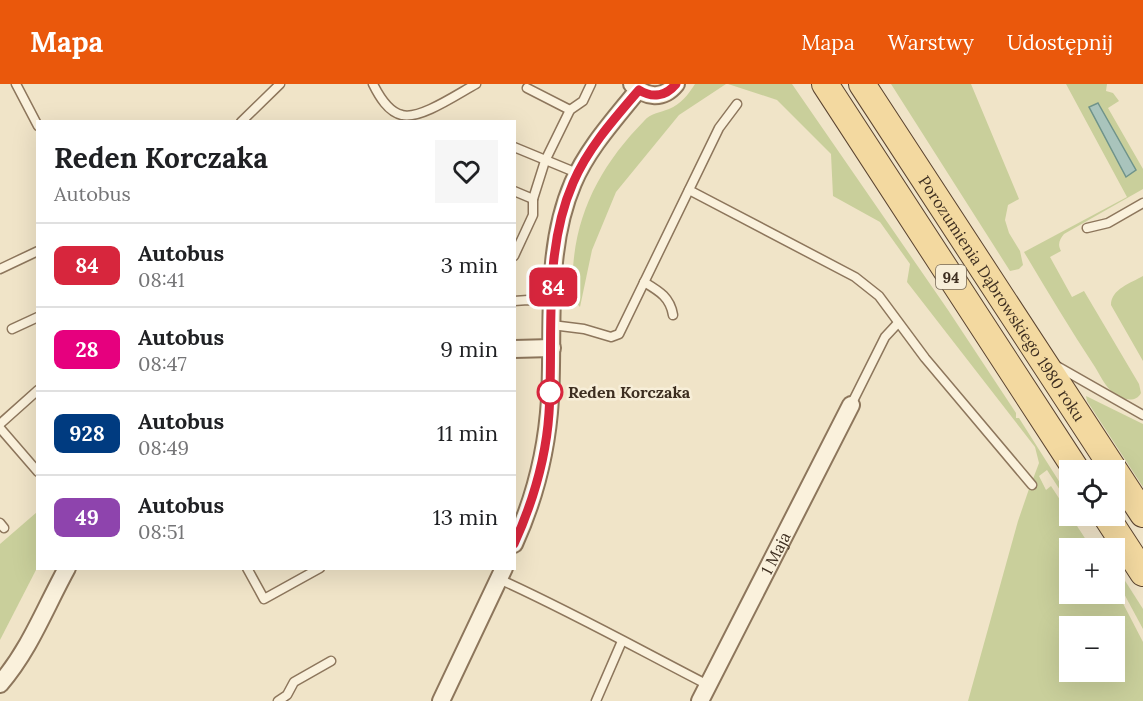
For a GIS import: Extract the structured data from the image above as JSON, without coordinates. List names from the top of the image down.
{
  "streets": {
    "main road": ["94", "Porozumienia Dąbrowskiego 1980 roku"],
    "street": ["1 Maja"]
  },
  "places": ["Reden Korczaka"],
  "lines": ["bus line 84"],
  "page": {
    "header": "Mapa",
    "nav": ["Mapa", "Warstwy", "Udostępnij"],
    "on_map": "84",
    "heading": ["Reden Korczaka", "Autobus"],
    "list": [
      {
        "mark": "84",
        "name": "Autobus",
        "note": "08:41",
        "value": "3 min"
      },
      {
        "mark": "28",
        "name": "Autobus",
        "note": "08:47",
        "value": "9 min"
      },
      {
        "mark": "928",
        "name": "Autobus",
        "note": "08:49",
        "value": "11 min"
      },
      {
        "mark": "49",
        "name": "Autobus",
        "note": "08:51",
        "value": "13 min"
      }
    ],
    "map_buttons": ["+", "−"]
  }
}
